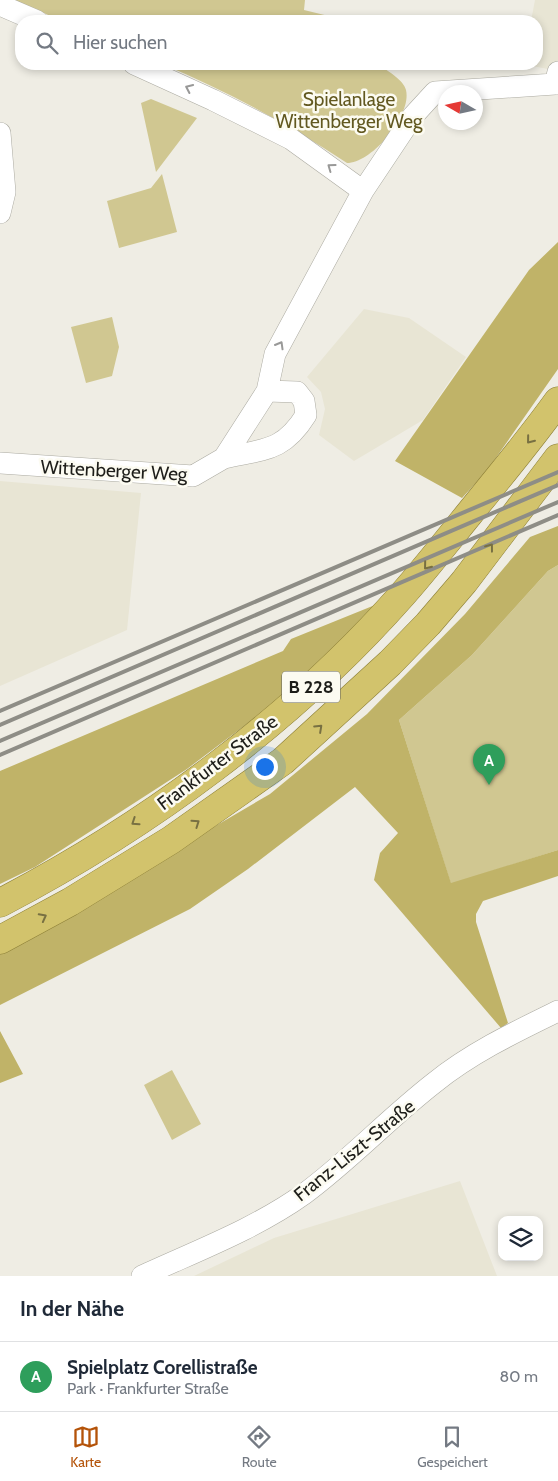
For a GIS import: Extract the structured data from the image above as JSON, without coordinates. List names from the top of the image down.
{
  "streets": {
    "highway": ["B 228", "Frankfurter Straße"],
    "street": ["Wittenberger Weg", "Franz-Liszt-Straße"]
  },
  "parks": ["Spielanlage Wittenberger Weg"],
  "north": "left",
  "page": {
    "search": "Hier suchen",
    "pins": "A",
    "heading": "In der Nähe",
    "list": [
      {
        "mark": "A",
        "name": "Spielplatz Corellistraße",
        "note": "Park · Frankfurter Straße",
        "value": "80 m"
      }
    ],
    "nav": ["Karte", "Route", "Gespeichert"]
  }
}
